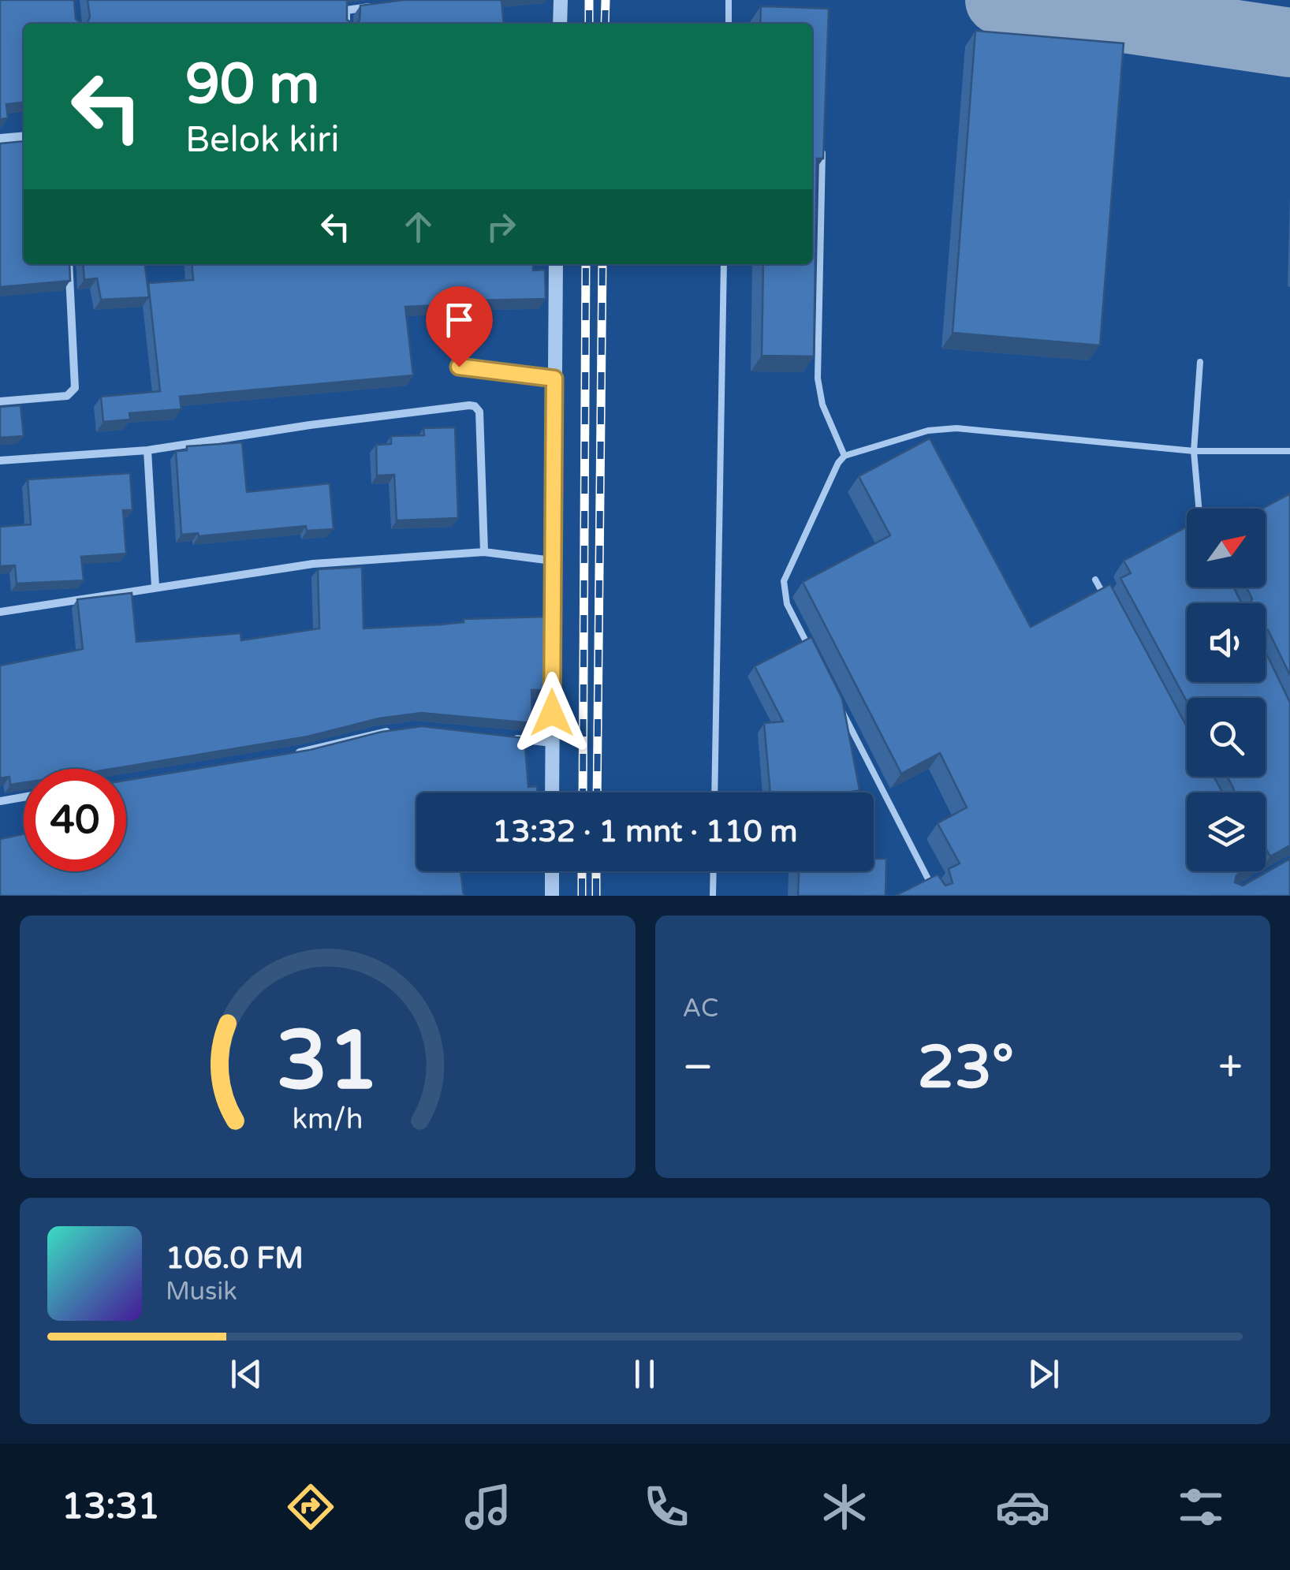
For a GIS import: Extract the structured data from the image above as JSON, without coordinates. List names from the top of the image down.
{
  "north": "top right",
  "page": {
    "turn": ["90 m", "Belok kiri"],
    "limit": "40",
    "trip": "13:32 · 1 mnt · 110 m",
    "tile": "AC",
    "heat": ["−", "23°", "+"],
    "song": ["106.0 FM", "Musik"],
    "tabs": "13:31",
    "gauge": ["31", "km/h"]
  }
}
